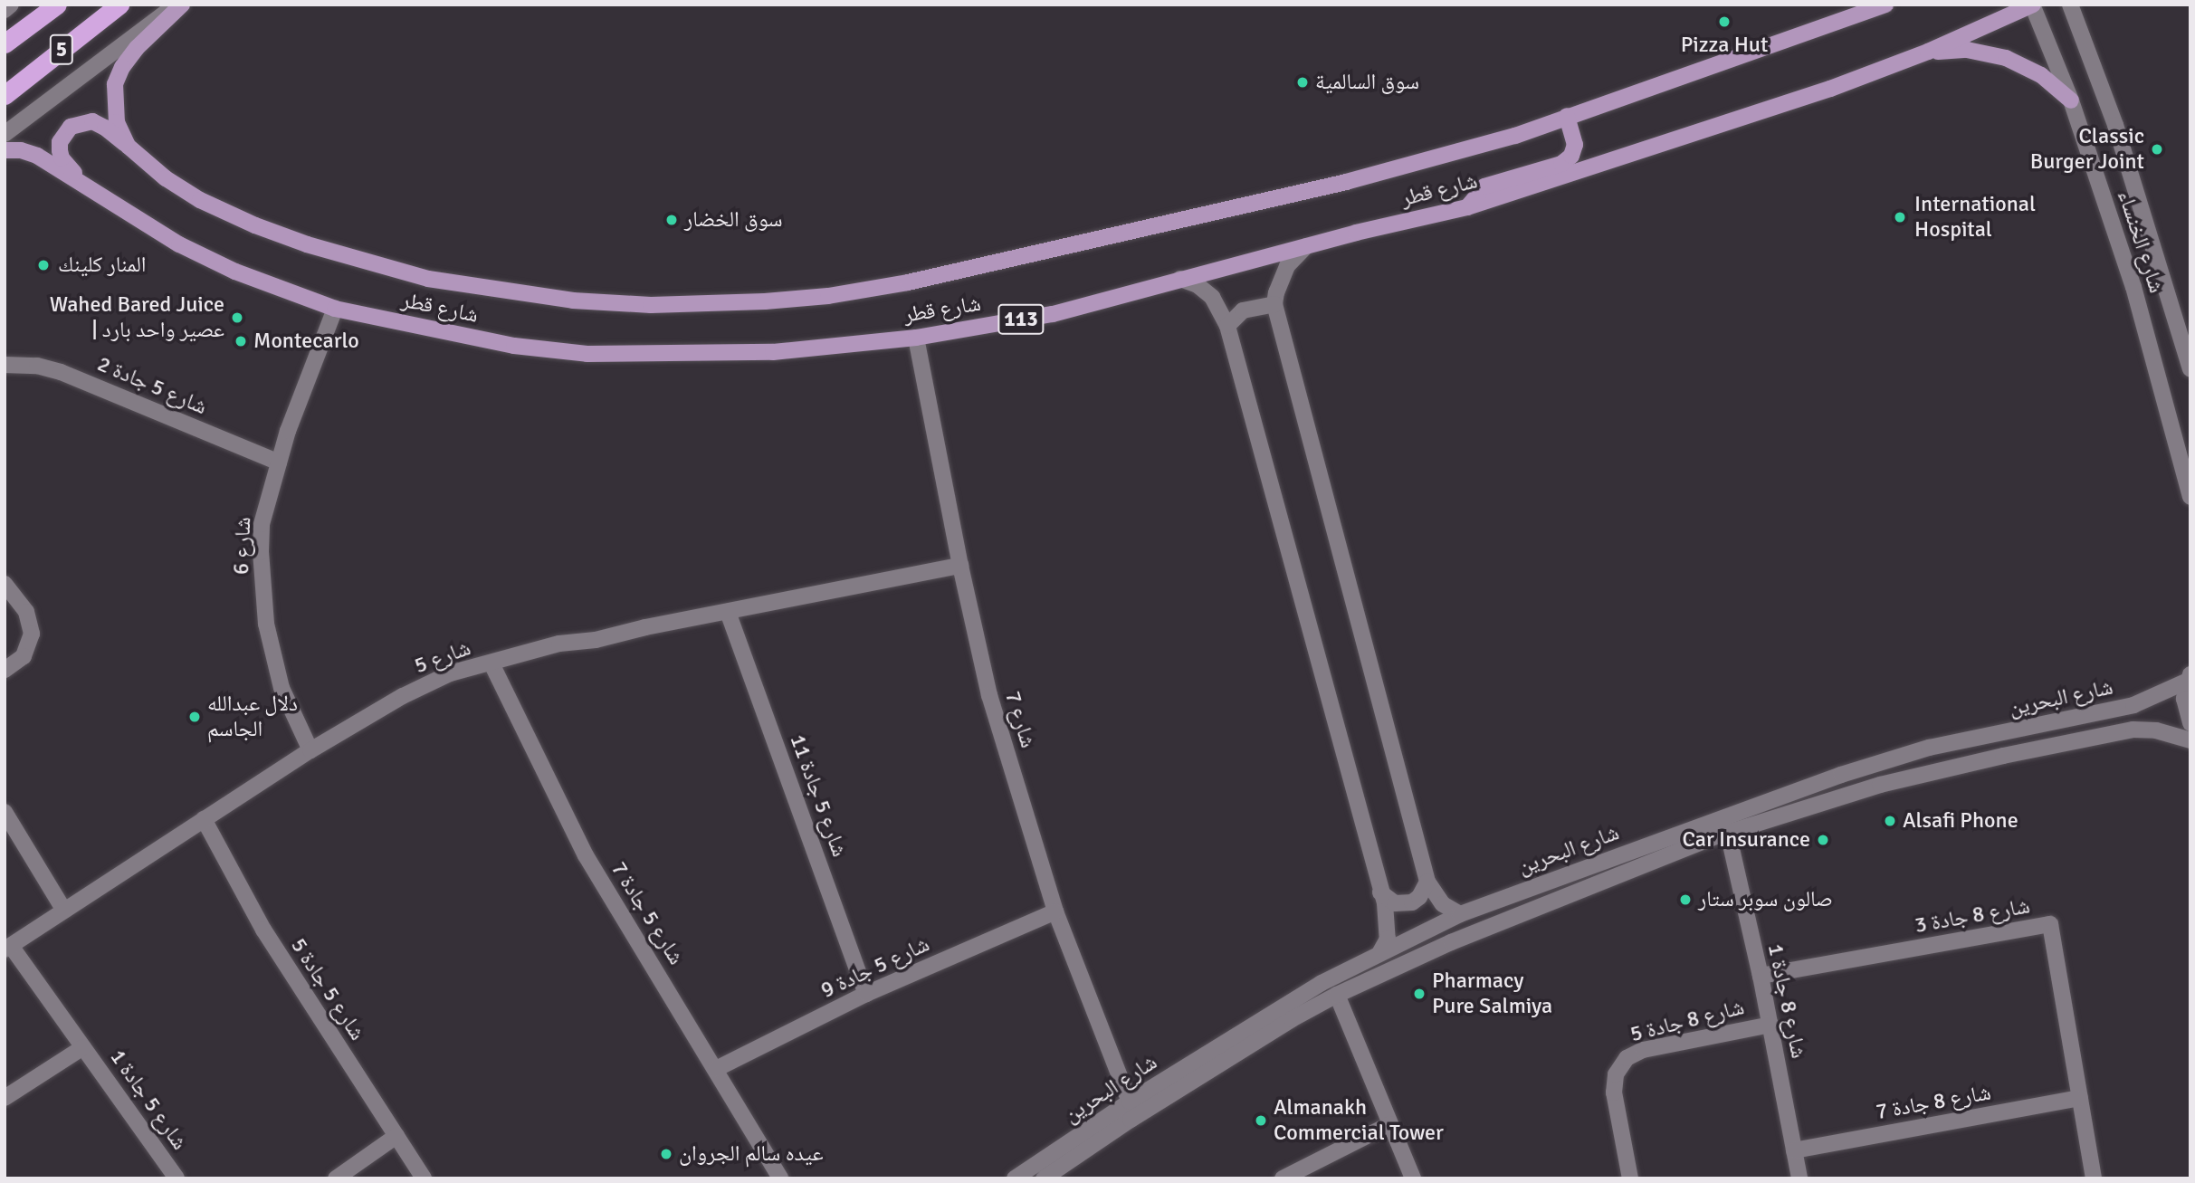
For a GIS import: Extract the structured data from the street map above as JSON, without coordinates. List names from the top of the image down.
{
  "streets": {
    "highway": ["5"],
    "main road": ["شارع قطر", "113"],
    "street": [
      "شارع الخنساء",
      "شارع 5 جادة 2",
      "شارع 6",
      "شارع 5",
      "شارع البحرين",
      "شارع 7",
      "شارع 5 جادة 11",
      "شارع 5 جادة 7",
      "شارع 8 جادة 3",
      "شارع 5 جادة 9",
      "شارع 5 جادة 5",
      "شارع 8 جادة 1",
      "شارع 8 جادة 5",
      "شارع 5 جادة 1",
      "شارع 8 جادة 7"
    ]
  },
  "crossings": [
    ["شارع قطر", "شارع الخنساء"],
    ["شارع قطر", "شارع 6"],
    ["شارع قطر", "شارع 7"],
    ["شارع 5 جادة 2", "شارع 6"],
    ["شارع 6", "شارع 5"],
    ["شارع 5", "شارع 7"],
    ["شارع 5", "شارع 5 جادة 11"],
    ["شارع 5", "شارع 5 جادة 7"],
    ["شارع 5", "شارع 5 جادة 5"],
    ["شارع 5", "شارع 5 جادة 1"],
    ["شارع البحرين", "شارع 7"],
    ["شارع البحرين", "شارع 8 جادة 1"],
    ["شارع 7", "شارع 5 جادة 9"],
    ["شارع 5 جادة 11", "شارع 5 جادة 9"],
    ["شارع 5 جادة 7", "شارع 5 جادة 9"],
    ["شارع 8 جادة 3", "شارع 8 جادة 1"],
    ["شارع 8 جادة 3", "شارع 8 جادة 7"],
    ["شارع 8 جادة 1", "شارع 8 جادة 5"],
    ["شارع 8 جادة 1", "شارع 8 جادة 7"]
  ],
  "places": [
    "Pizza Hut",
    "سوق السالمية",
    "Classic Burger Joint",
    "International Hospital",
    "سوق الخضار",
    "المنار كلينك",
    "Wahed Bared Juice | عصير واحد بارد",
    "Montecarlo",
    "دلال عبدالله الجاسم",
    "Alsafi Phone",
    "Car Insurance",
    "صالون سوبر ستار",
    "Pharmacy Pure Salmiya",
    "Almanakh Commercial Tower",
    "عيده سالم الجروان"
  ]
}
